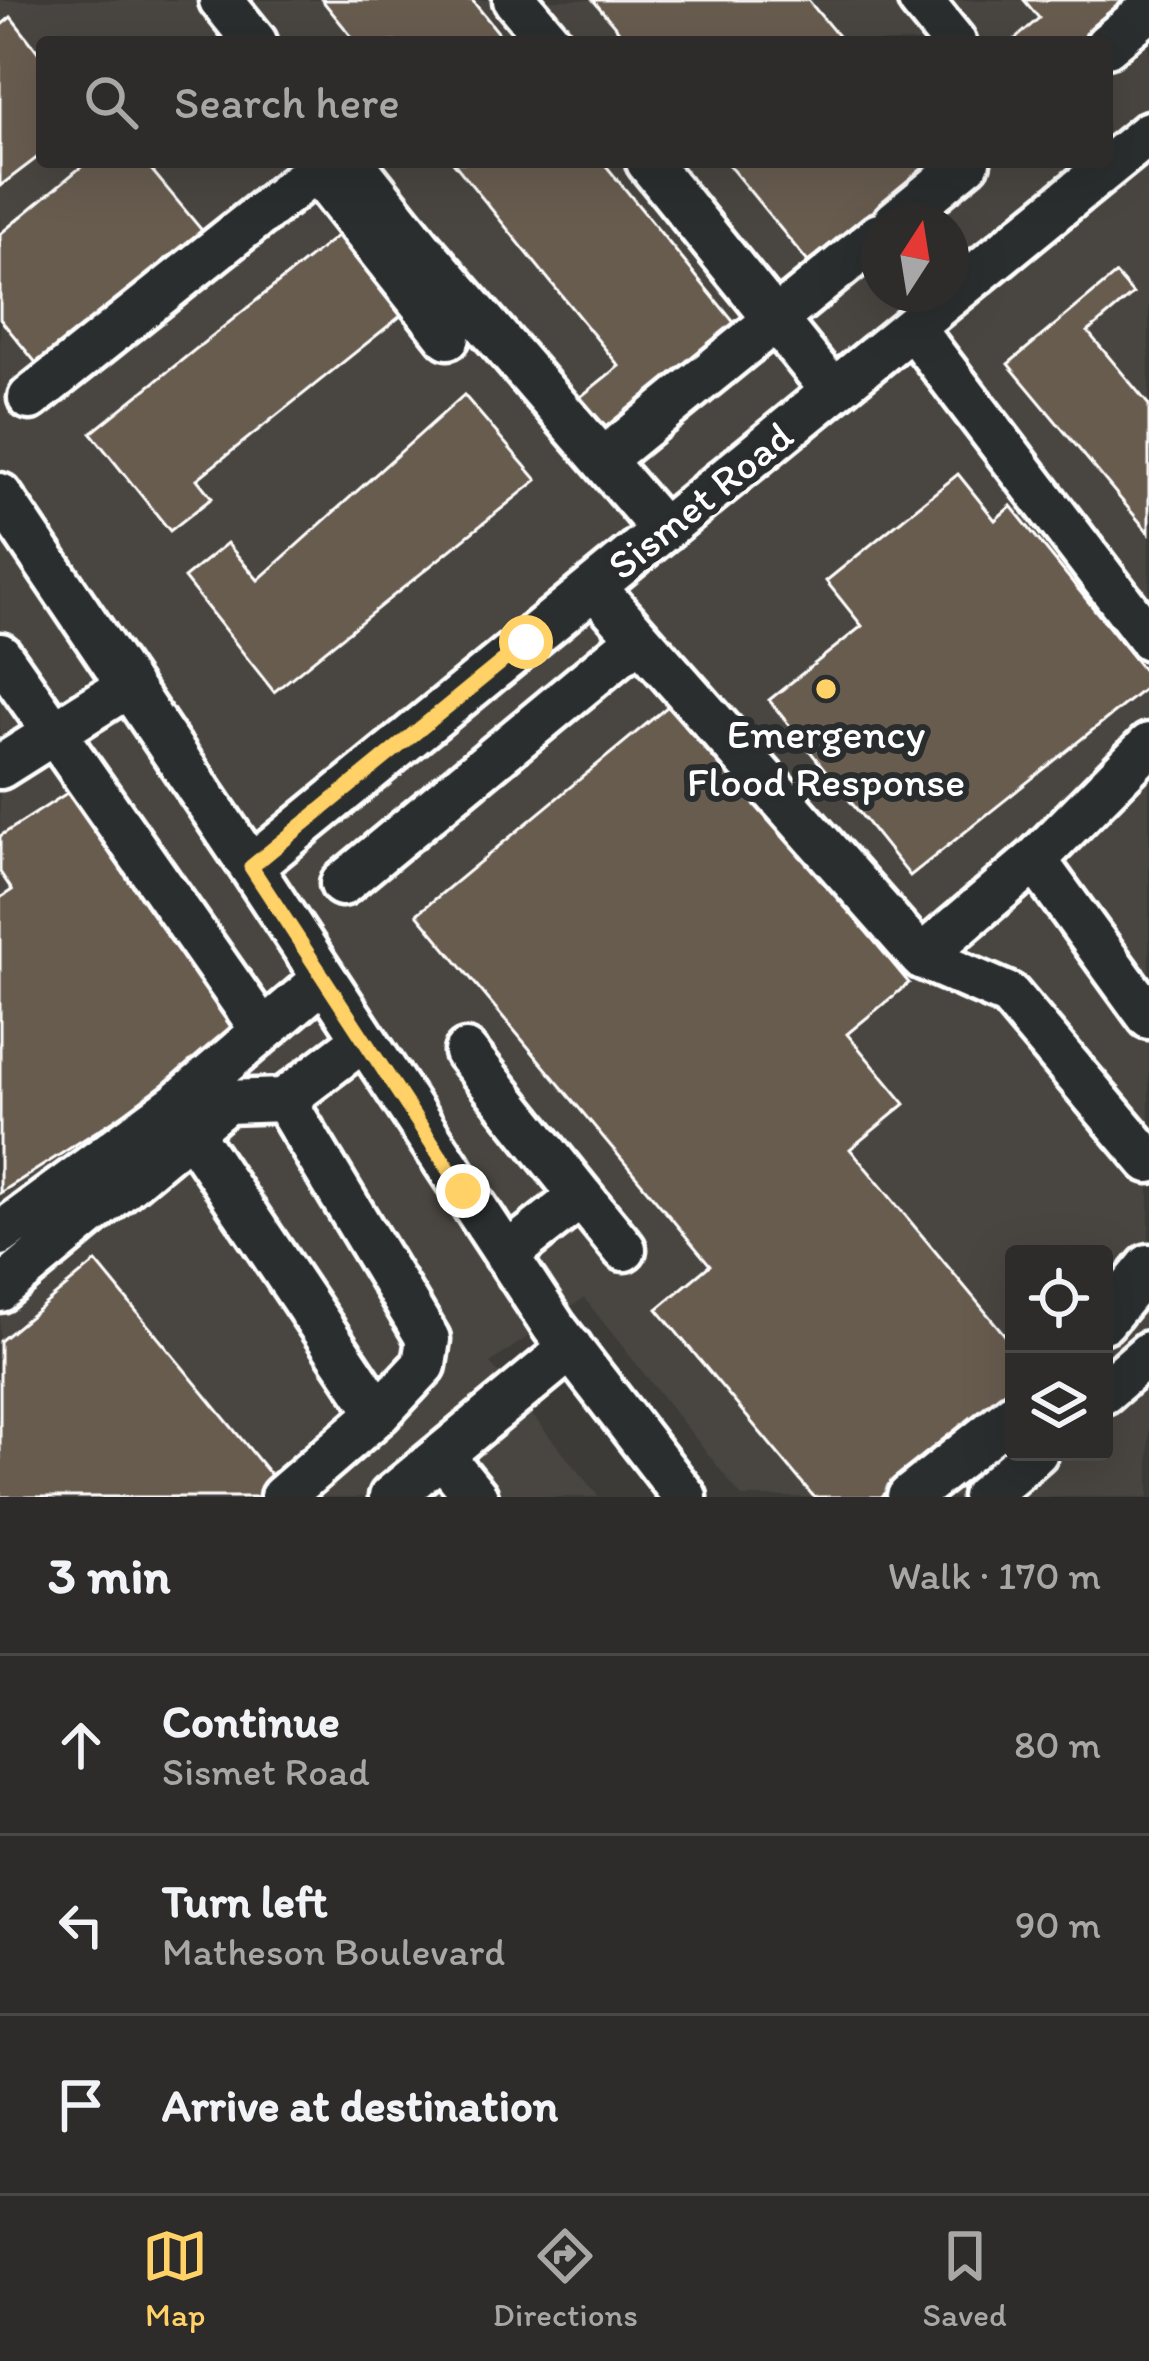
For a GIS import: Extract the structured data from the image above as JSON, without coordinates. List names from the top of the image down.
{
  "streets": {
    "street": ["Sismet Road"]
  },
  "places": ["Emergency Flood Response"],
  "north": "top",
  "page": {
    "search": "Search here",
    "heading": ["3 min", "Walk · 170 m"],
    "list": [
      ["Continue", "Sismet Road", "80 m"],
      ["Turn left", "Matheson Boulevard", "90 m"],
      "Arrive at destination"
    ],
    "nav": ["Map", "Directions", "Saved"]
  }
}
